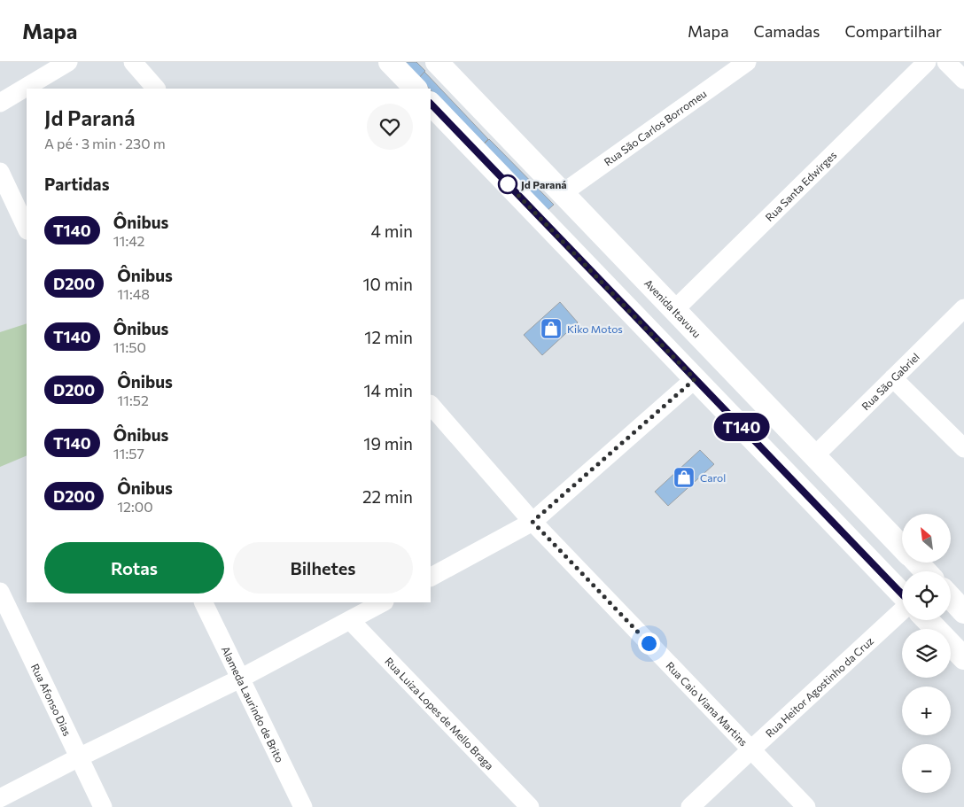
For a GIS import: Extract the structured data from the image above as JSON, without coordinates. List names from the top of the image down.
{
  "streets": {
    "main road": ["Avenida Itavuvu"],
    "street": [
      "Rua São Carlos Borromeu",
      "Rua Santa Edwirges",
      "Rua São Gabriel",
      "Rua Heitor Agostinho da Cruz",
      "Rua Afonso Dias",
      "Rua Caio Viana Martins",
      "Alameda Laurindo de Brito",
      "Rua Luiza Lopes de Mello Braga"
    ]
  },
  "crossings": [
    ["Rua São Carlos Borromeu", "Avenida Itavuvu"],
    ["Rua Santa Edwirges", "Avenida Itavuvu"],
    ["Avenida Itavuvu", "Rua São Gabriel"],
    ["Rua Heitor Agostinho da Cruz", "Rua Caio Viana Martins"]
  ],
  "places": {
    "other": ["Jd Paraná"],
    "shop": ["Kiko Motos", "Carol"]
  },
  "lines": ["bus line T140"],
  "north": "top left",
  "page": {
    "header": "Mapa",
    "nav": ["Mapa", "Camadas", "Compartilhar"],
    "on_map": "T140",
    "heading": [
      ["Jd Paraná", "A pé · 3 min · 230 m"],
      "Partidas"
    ],
    "list": [
      {
        "mark": "T140",
        "name": "Ônibus",
        "note": "11:42",
        "value": "4 min"
      },
      {
        "mark": "D200",
        "name": "Ônibus",
        "note": "11:48",
        "value": "10 min"
      },
      {
        "mark": "T140",
        "name": "Ônibus",
        "note": "11:50",
        "value": "12 min"
      },
      {
        "mark": "D200",
        "name": "Ônibus",
        "note": "11:52",
        "value": "14 min"
      },
      {
        "mark": "T140",
        "name": "Ônibus",
        "note": "11:57",
        "value": "19 min"
      },
      {
        "mark": "D200",
        "name": "Ônibus",
        "note": "12:00",
        "value": "22 min"
      }
    ],
    "map_buttons": ["+", "−"],
    "buttons": ["Rotas", "Bilhetes"]
  }
}
